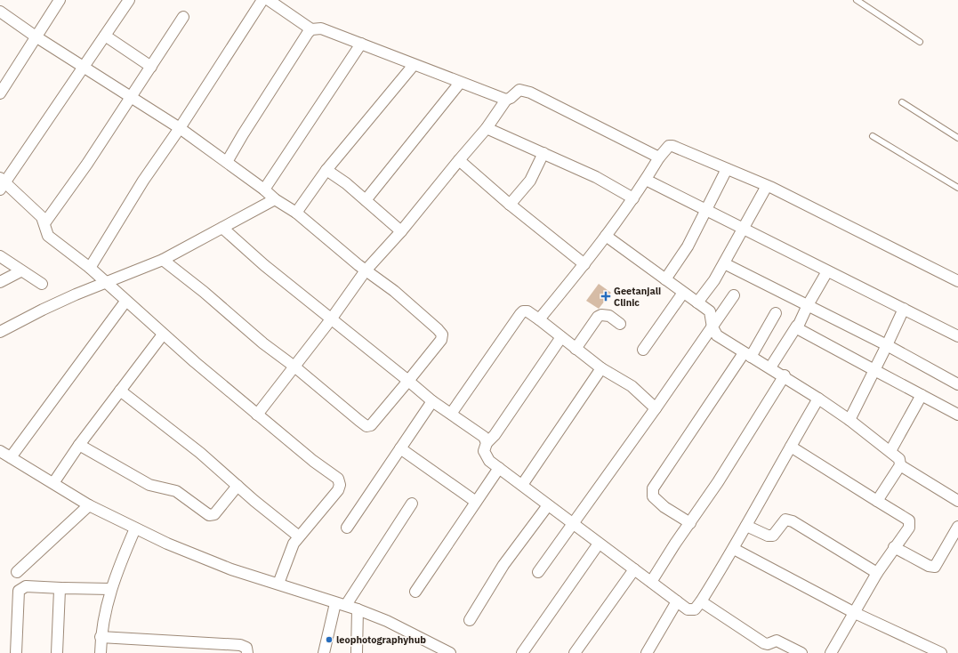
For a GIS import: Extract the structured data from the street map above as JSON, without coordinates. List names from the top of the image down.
{
  "places": {
    "health": ["Geetanjali Clinic"],
    "other": ["leophotographyhub"]
  }
}
